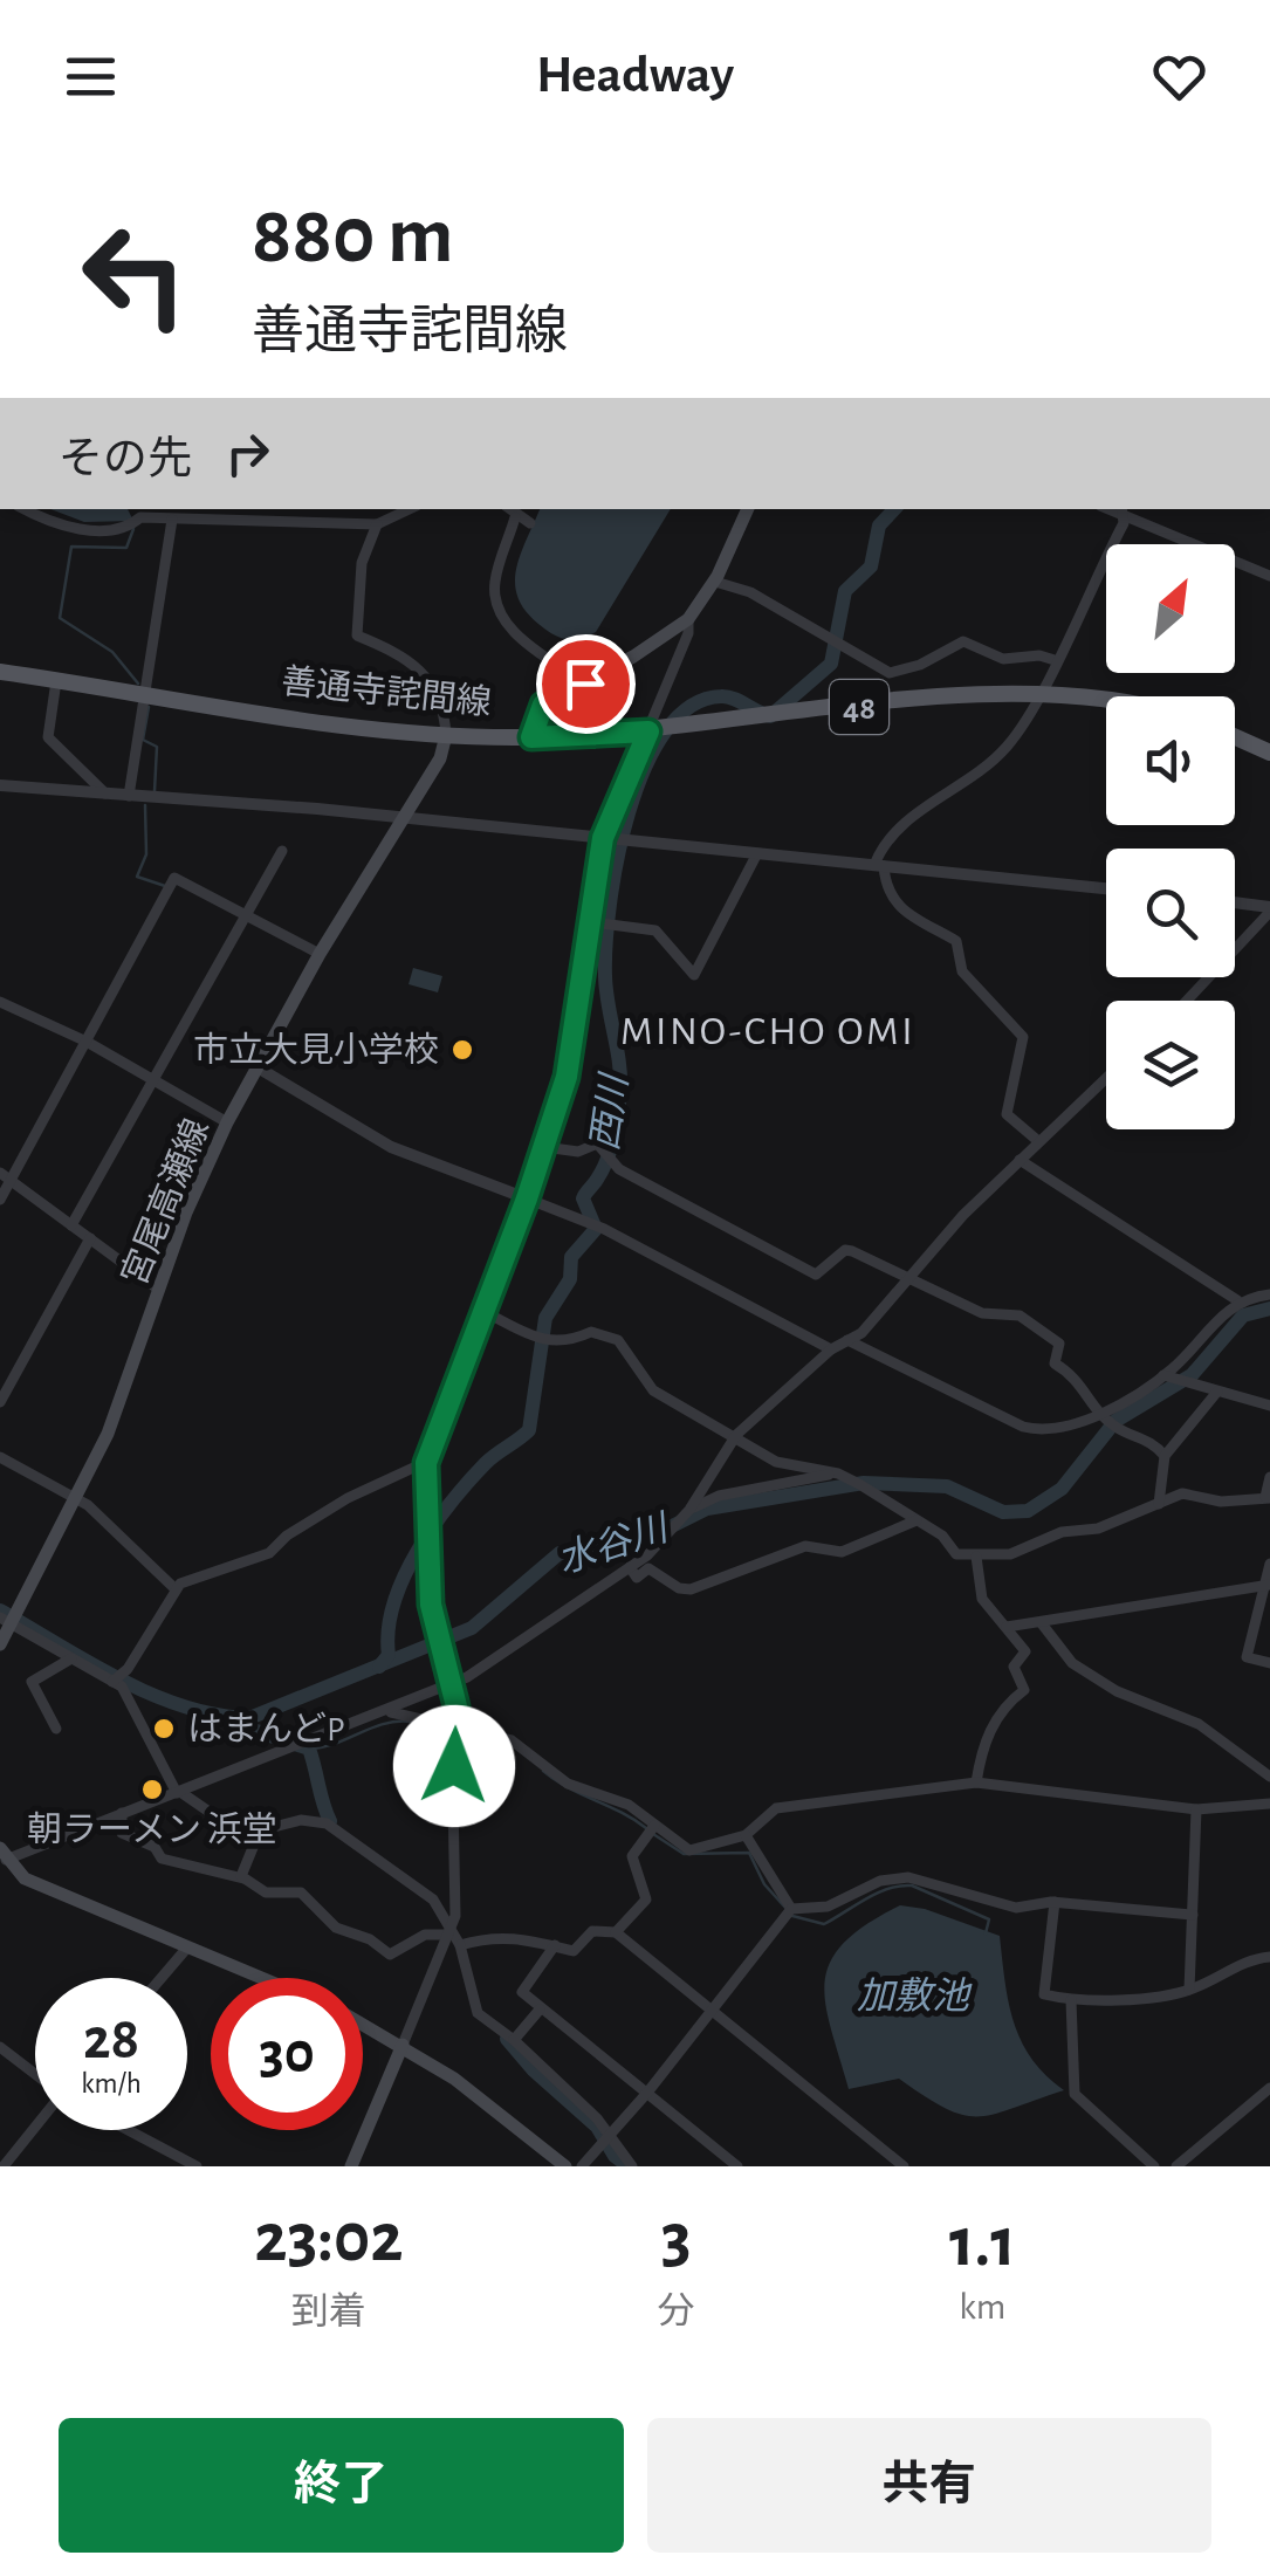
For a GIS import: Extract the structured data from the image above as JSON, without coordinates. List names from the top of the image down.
{
  "streets": {
    "main road": ["善通寺詫間線", "48", "宮尾高瀬線"]
  },
  "crossings": [
    ["善通寺詫間線", "宮尾高瀬線"]
  ],
  "districts": ["MINO-CHO OMI"],
  "water": ["西川", "水谷川", "加敷池"],
  "places": ["市立大見小学校", "はまんどP", "朝ラーメン 浜堂"],
  "north": "top right",
  "page": {
    "header": "Headway",
    "turn": ["880 m", "善通寺詫間線"],
    "then": "その先",
    "speed": "28 km/h",
    "limit": "30",
    "eta": [
      "23:02",
      "到着",
      "3",
      "分",
      "1.1",
      "km"
    ],
    "buttons": ["終了", "共有"]
  }
}
